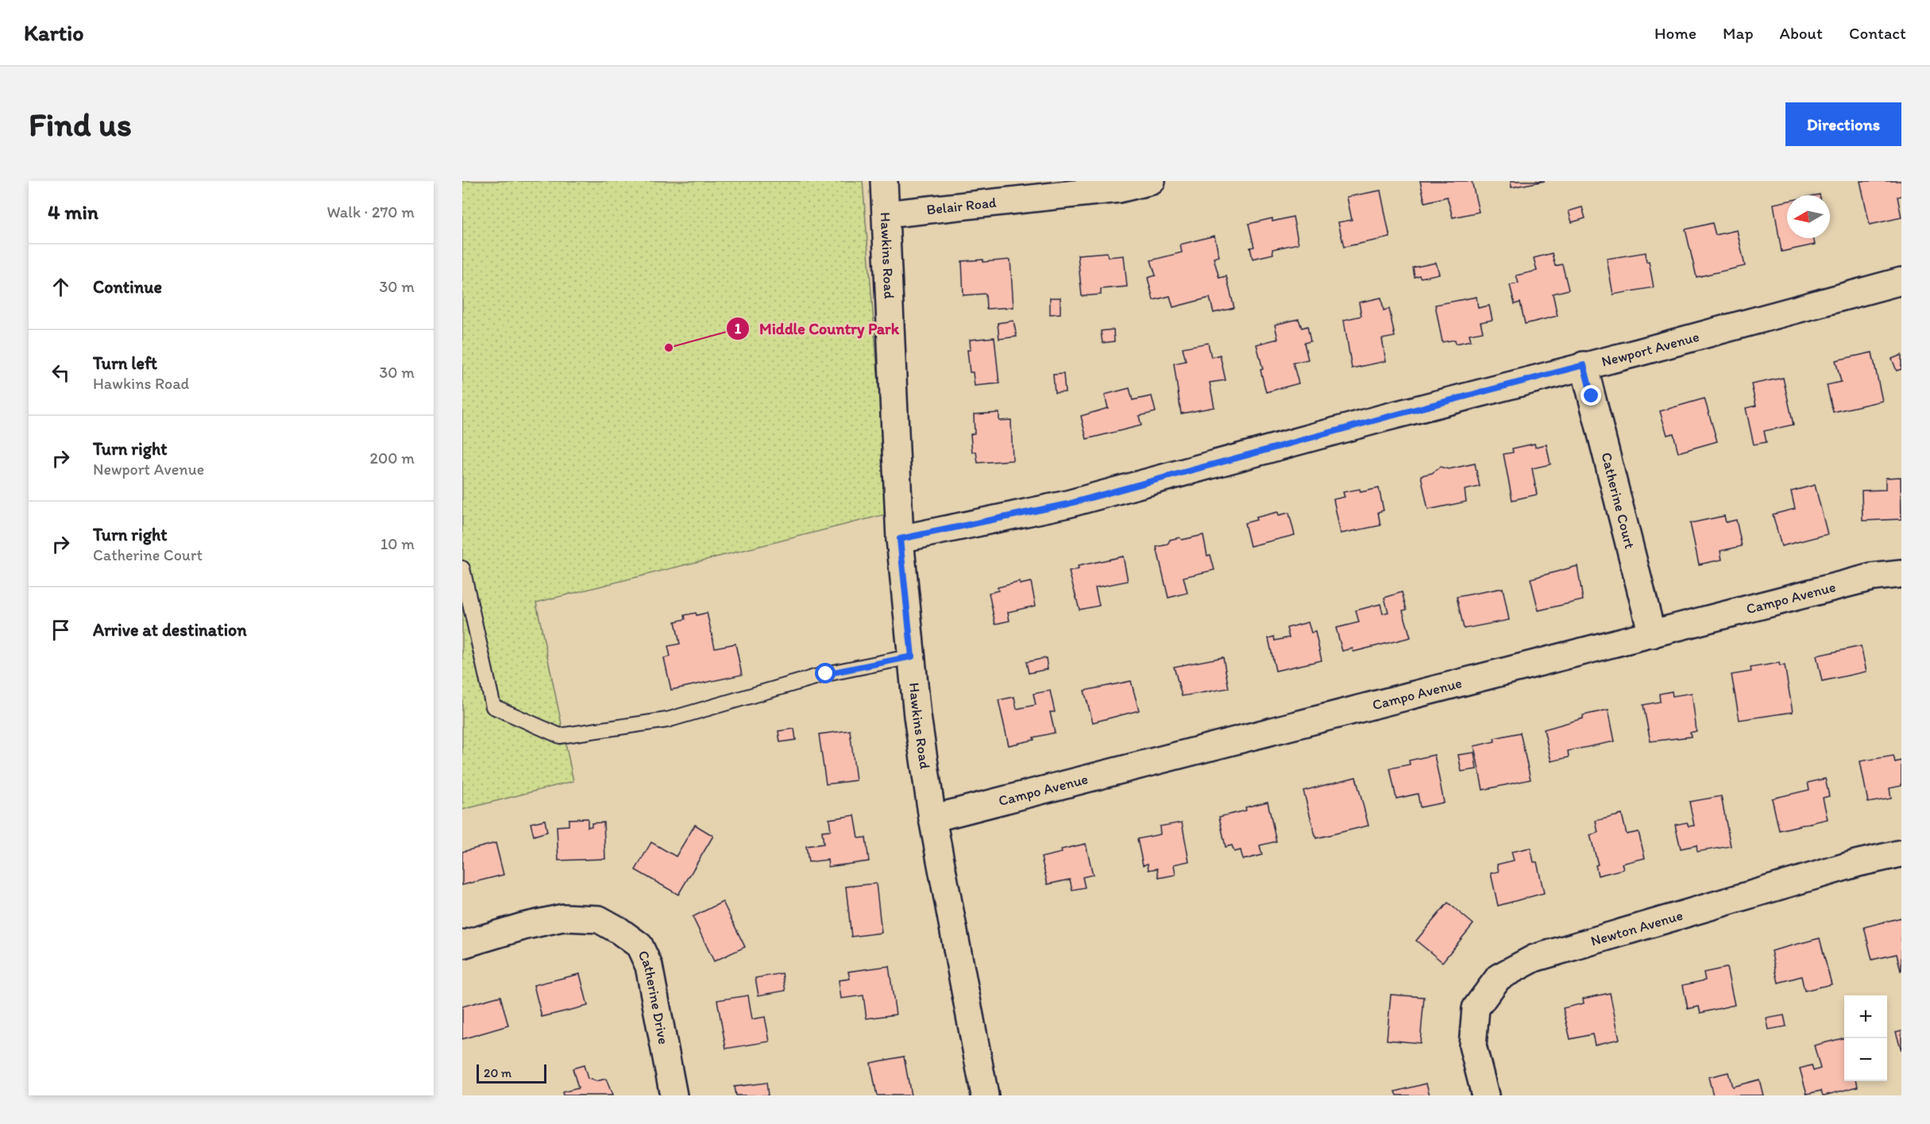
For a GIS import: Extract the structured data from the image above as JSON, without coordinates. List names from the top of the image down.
{
  "streets": {
    "street": [
      "Belair Road",
      "Hawkins Road",
      "Newport Avenue",
      "Catherine Court",
      "Campo Avenue",
      "Newton Avenue",
      "Catherine Drive"
    ]
  },
  "crossings": [
    ["Belair Road", "Hawkins Road"],
    ["Hawkins Road", "Newport Avenue"],
    ["Hawkins Road", "Campo Avenue"],
    ["Newport Avenue", "Catherine Court"],
    ["Catherine Court", "Campo Avenue"]
  ],
  "places": ["Middle Country Park"],
  "scale_bar": "20 m",
  "north": "left",
  "page": {
    "header": "Kartio",
    "nav": [
      "Home",
      "Map",
      "About",
      "Contact"
    ],
    "buttons": "Directions",
    "title": "Find us",
    "heading": ["4 min", "Walk · 270 m"],
    "list": [
      ["Continue", "30 m"],
      ["Turn left", "Hawkins Road", "30 m"],
      ["Turn right", "Newport Avenue", "200 m"],
      ["Turn right", "Catherine Court", "10 m"],
      "Arrive at destination"
    ],
    "map_buttons": ["+", "−"],
    "scale": "20 m"
  }
}
